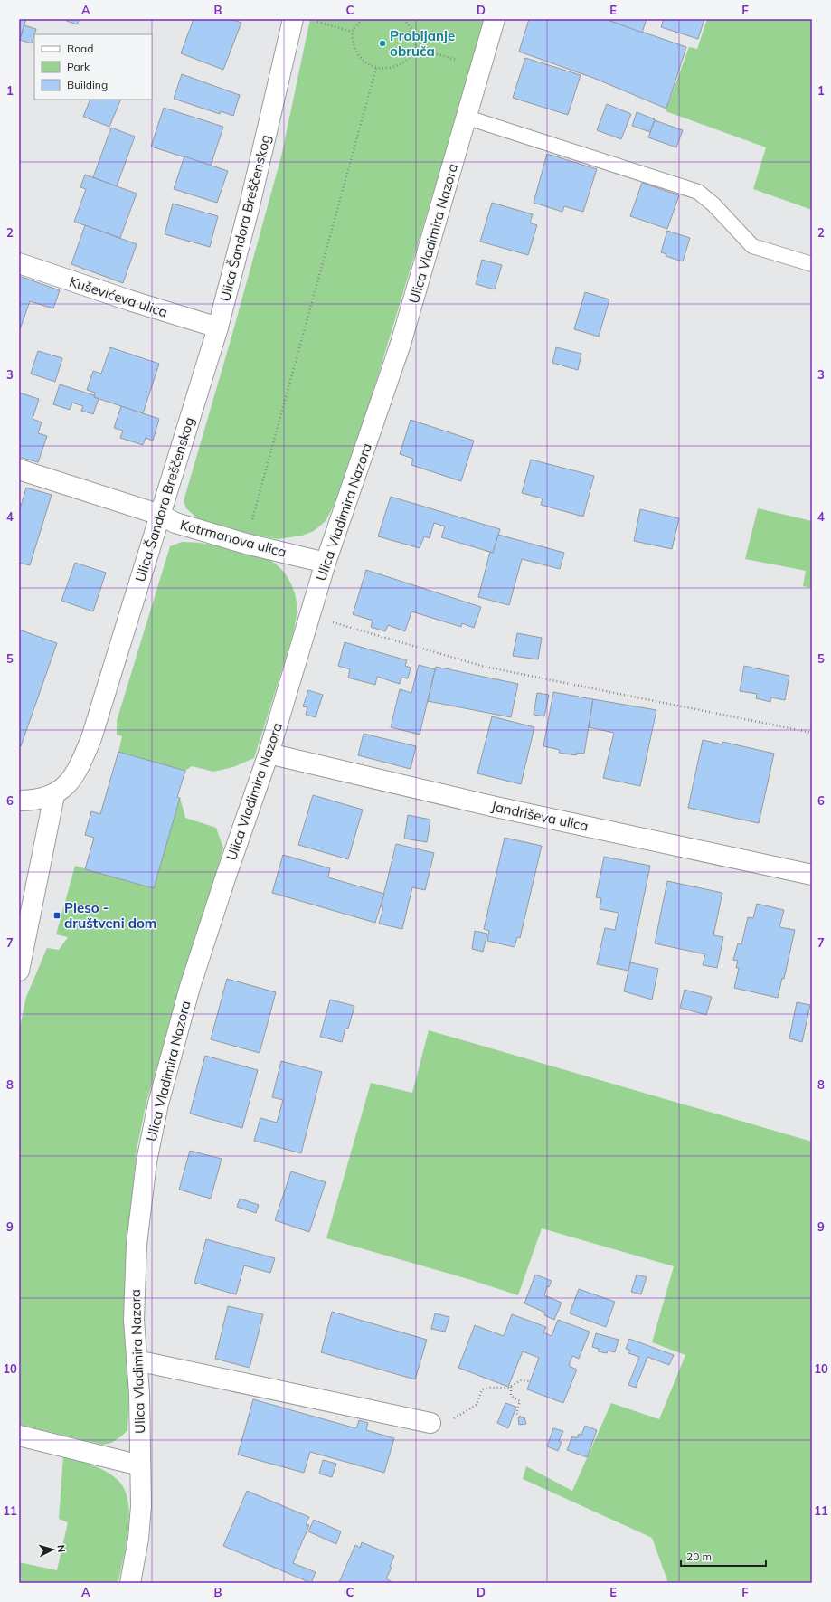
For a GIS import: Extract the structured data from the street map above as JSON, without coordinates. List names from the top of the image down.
{
  "streets": {
    "street": [
      "Ulica Šandora Breščenskog",
      "Ulica Vladimira Nazora",
      "Kuševićeva ulica",
      "Kotrmanova ulica",
      "Jandriševa ulica"
    ]
  },
  "crossings": [
    ["Ulica Šandora Breščenskog", "Kuševićeva ulica"],
    ["Ulica Šandora Breščenskog", "Kotrmanova ulica"],
    ["Ulica Vladimira Nazora", "Kotrmanova ulica"],
    ["Ulica Vladimira Nazora", "Jandriševa ulica"]
  ],
  "places": {
    "other": ["Probijanje obruča"],
    "transit": ["Pleso - društveni dom"]
  },
  "legend": ["Road", "Park", "Building"],
  "scale_bar": "20 m",
  "north": "right",
  "grid": {
    "columns": [
      "A",
      "B",
      "C",
      "D",
      "E",
      "F"
    ],
    "rows": [
      "1",
      "2",
      "3",
      "4",
      "5",
      "6",
      "7",
      "8",
      "9",
      "10",
      "11"
    ]
  }
}
